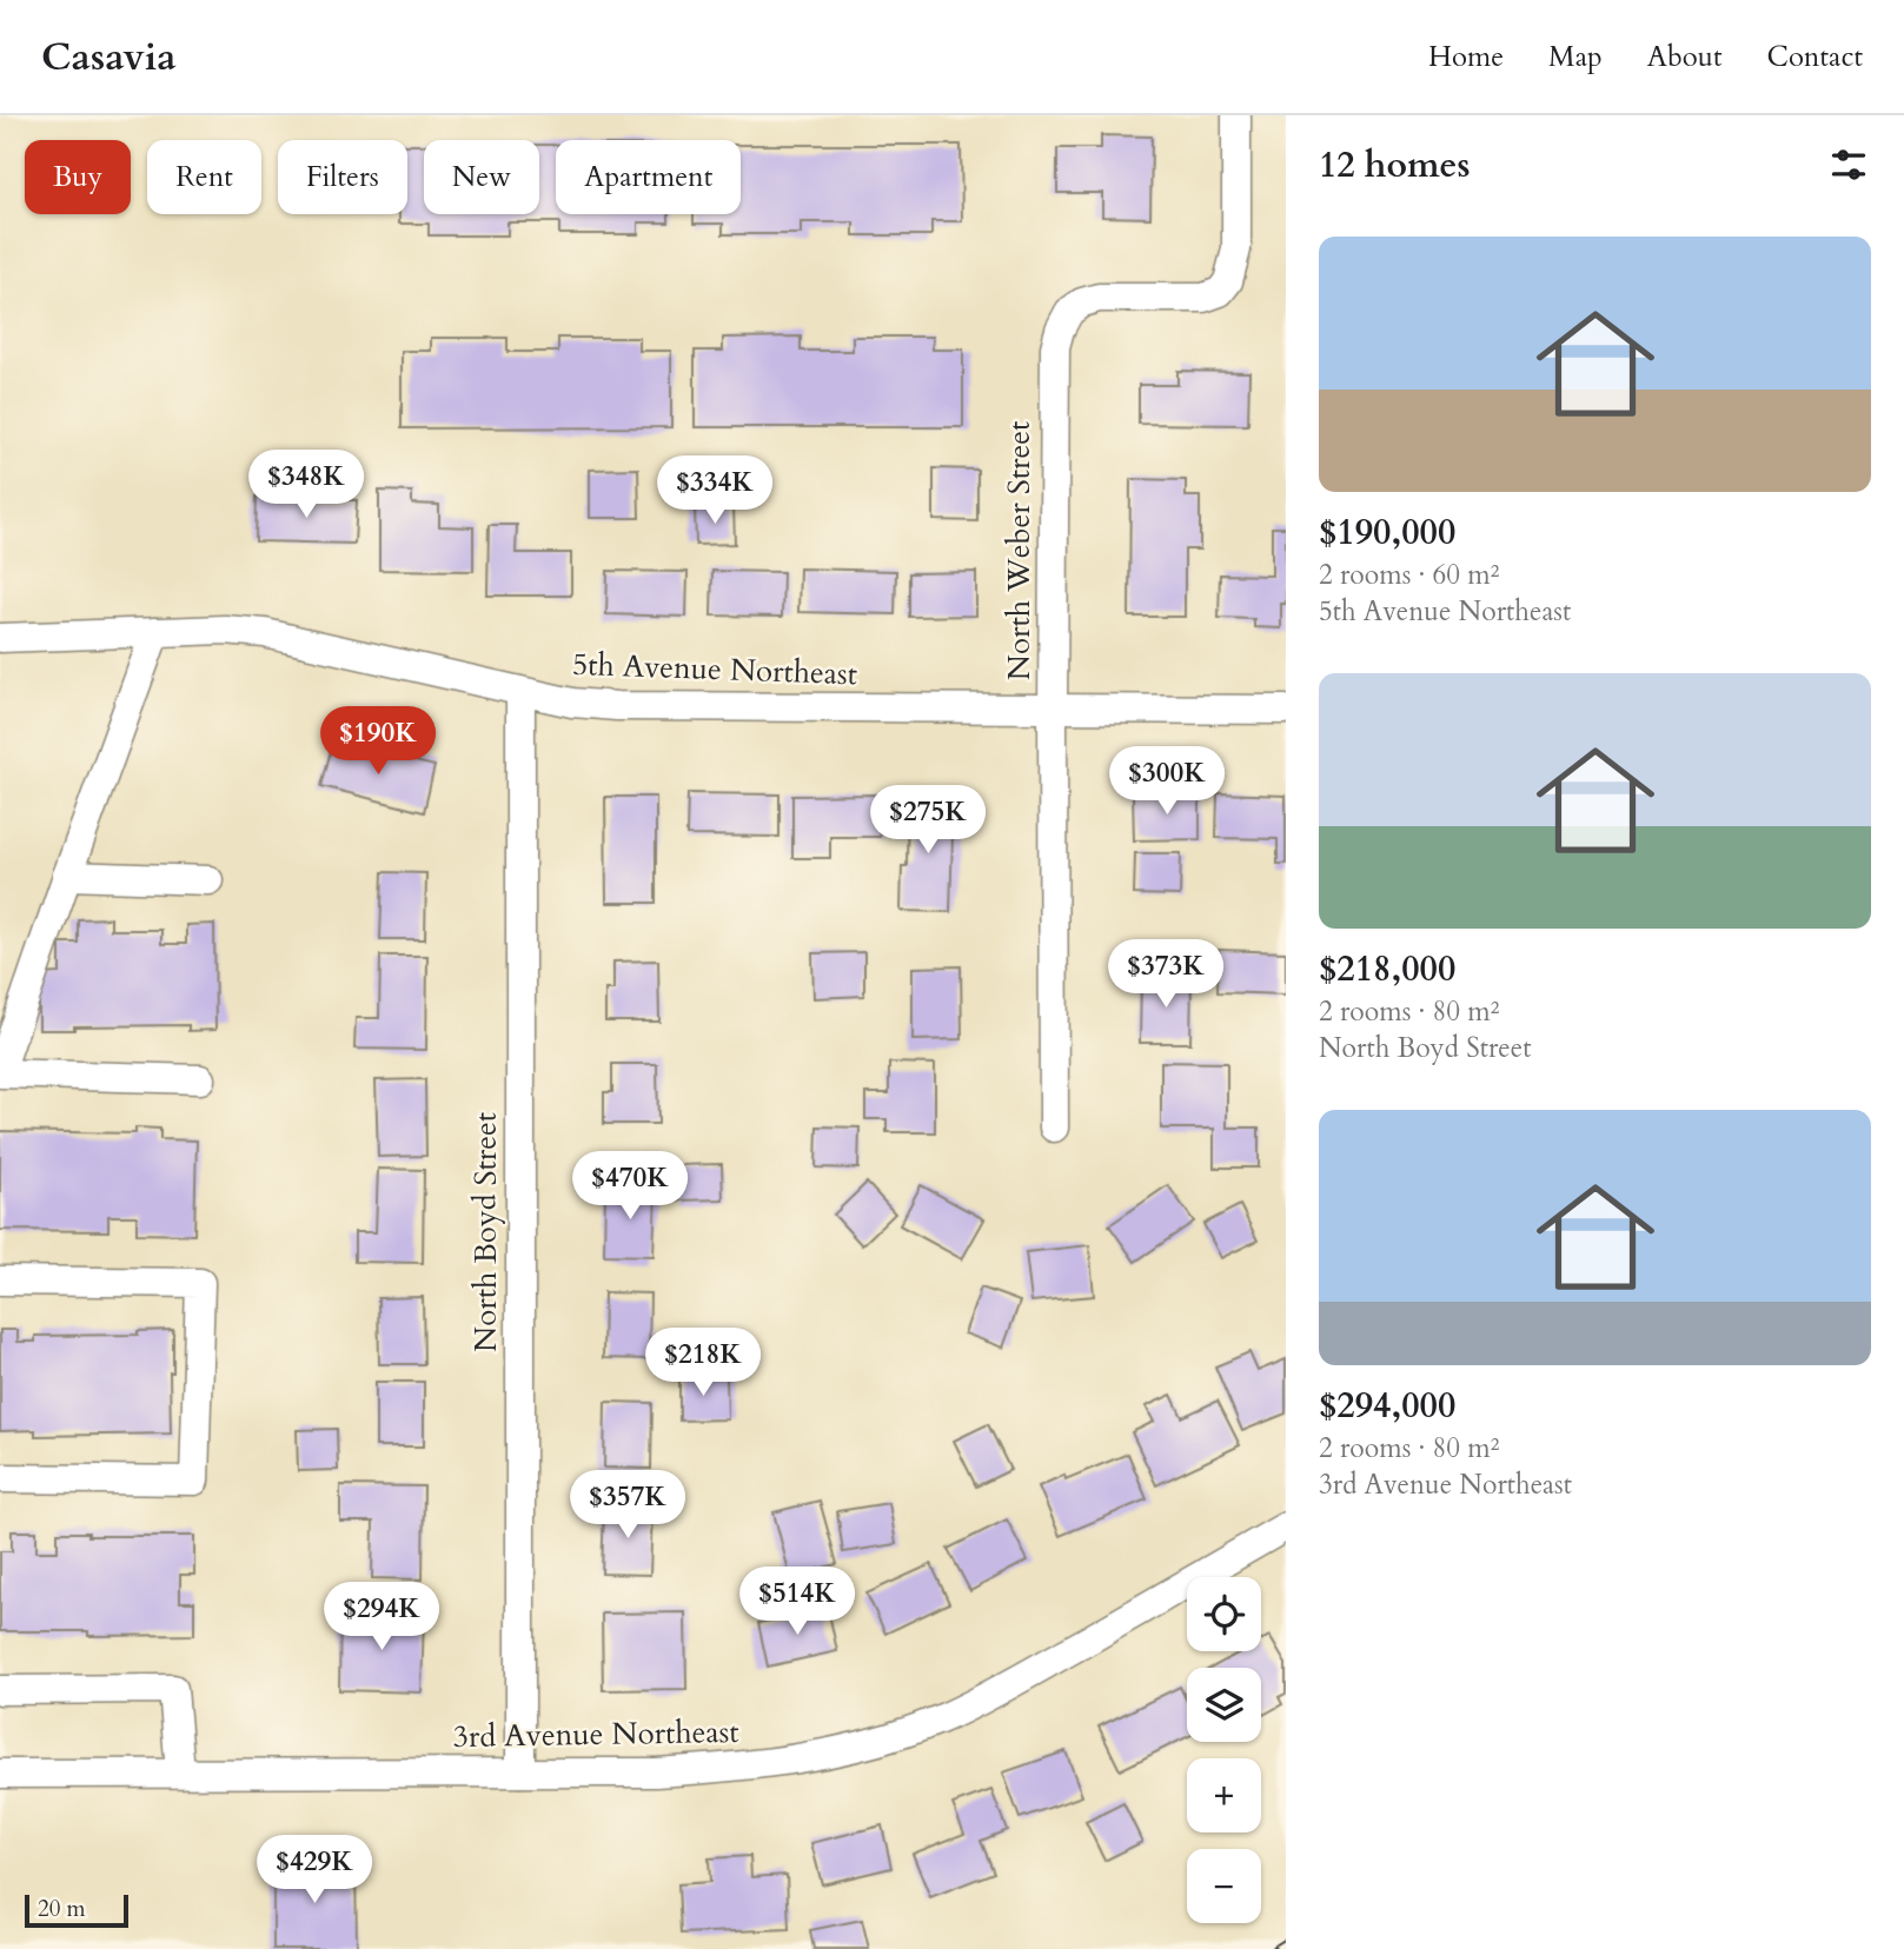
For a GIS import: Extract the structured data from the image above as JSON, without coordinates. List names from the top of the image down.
{
  "streets": {
    "street": [
      "North Weber Street",
      "5th Avenue Northeast",
      "North Boyd Street",
      "3rd Avenue Northeast"
    ]
  },
  "crossings": [
    ["North Weber Street", "5th Avenue Northeast"],
    ["5th Avenue Northeast", "North Boyd Street"],
    ["North Boyd Street", "3rd Avenue Northeast"]
  ],
  "scale_bar": "20 m",
  "page": {
    "header": "Casavia",
    "nav": [
      "Home",
      "Map",
      "About",
      "Contact"
    ],
    "heading": "12 homes",
    "chip": [
      "Buy",
      "Rent",
      "Filters",
      "New",
      "Apartment"
    ],
    "list": [
      {
        "name": "$190,000",
        "note": "2 rooms · 60 m² · 5th Avenue Northeast"
      },
      {
        "name": "$218,000",
        "note": "2 rooms · 80 m² · North Boyd Street"
      },
      {
        "name": "$294,000",
        "note": "2 rooms · 80 m² · 3rd Avenue Northeast"
      }
    ],
    "price": [
      "$348K",
      "$334K",
      "$190K",
      "$300K",
      "$275K",
      "$373K",
      "$470K",
      "$218K",
      "$357K",
      "$514K",
      "$294K",
      "$429K"
    ],
    "map_buttons": ["+", "−"],
    "scale": "20 m"
  }
}
